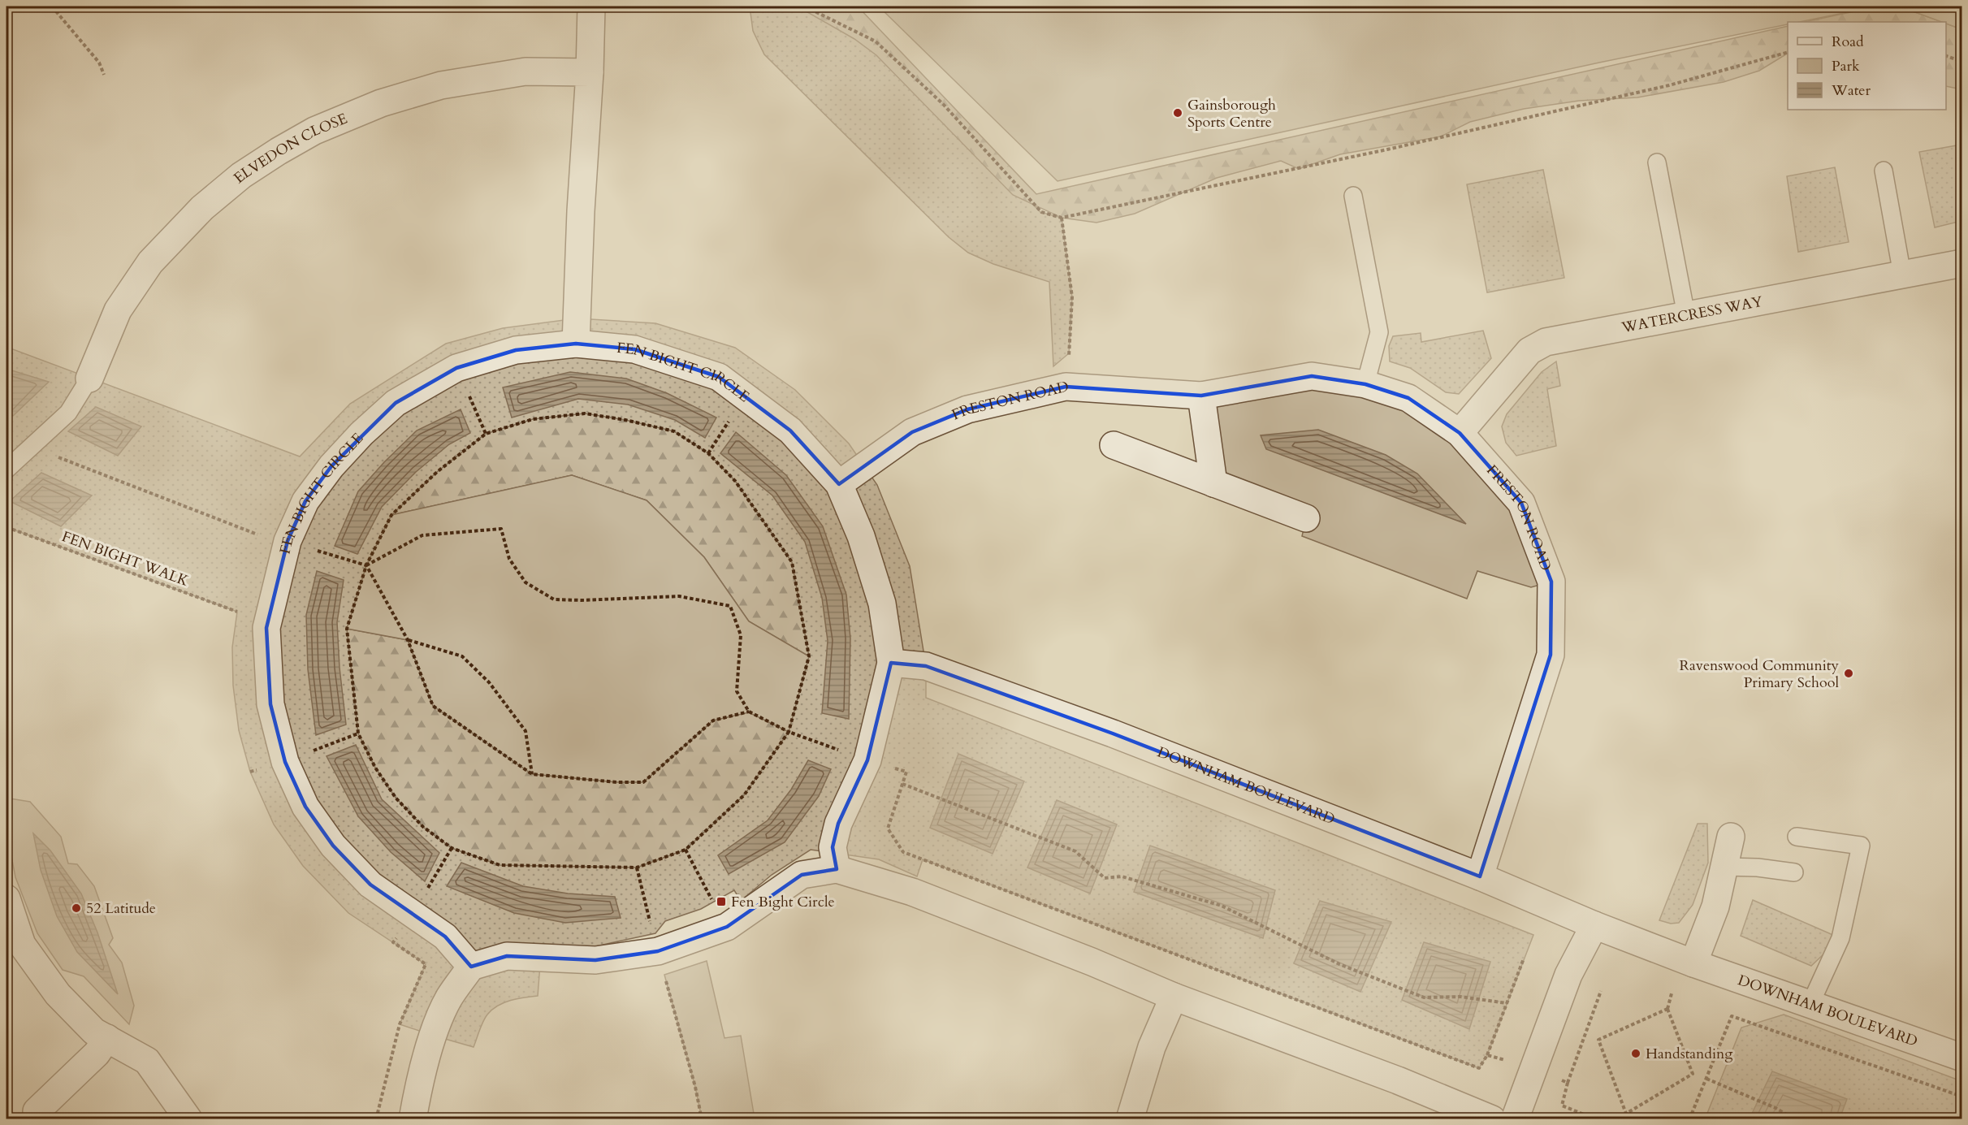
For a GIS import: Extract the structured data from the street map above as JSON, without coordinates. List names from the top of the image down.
{
  "streets": {
    "street": [
      "ELVEDON CLOSE",
      "WATERCRESS WAY",
      "FEN BIGHT CIRCLE",
      "FRESTON ROAD",
      "DOWNHAM BOULEVARD"
    ],
    "path": ["FEN BIGHT WALK"]
  },
  "crossings": [
    ["WATERCRESS WAY", "FRESTON ROAD"],
    ["FEN BIGHT CIRCLE", "FRESTON ROAD"],
    ["FEN BIGHT CIRCLE", "DOWNHAM BOULEVARD"],
    ["FRESTON ROAD", "DOWNHAM BOULEVARD"]
  ],
  "places": {
    "other": [
      "Gainsborough Sports Centre",
      "Ravenswood Community Primary School",
      "52 Latitude",
      "Handstanding"
    ],
    "transit": ["Fen Bight Circle"]
  },
  "legend": ["Road", "Park", "Water"]
}
